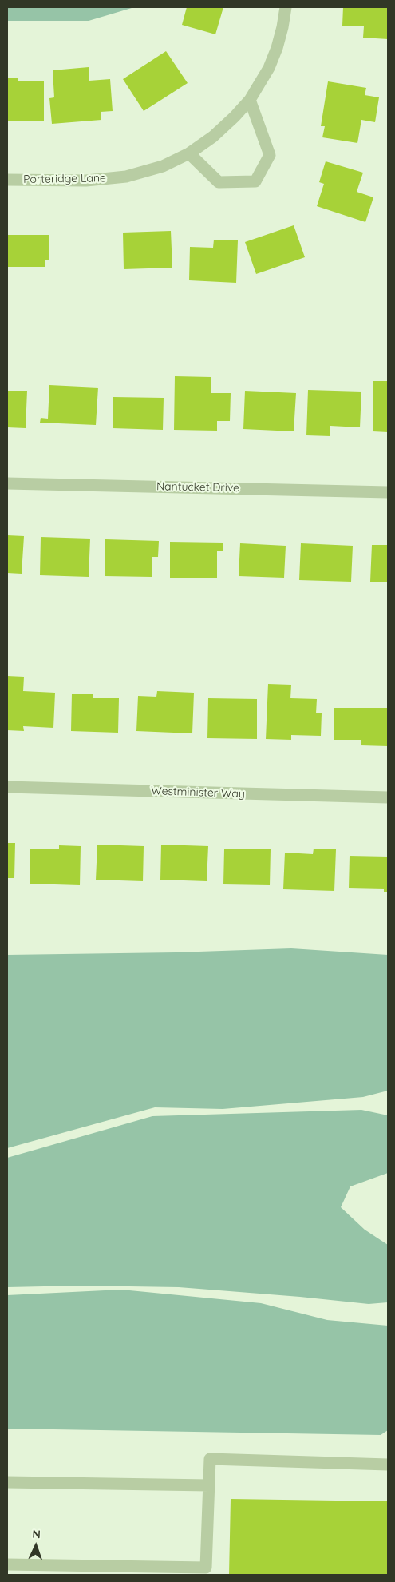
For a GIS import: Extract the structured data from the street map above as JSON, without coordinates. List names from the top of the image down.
{
  "streets": {
    "street": ["Porteridge Lane", "Nantucket Drive", "Westminister Way"]
  },
  "north": "top"
}
